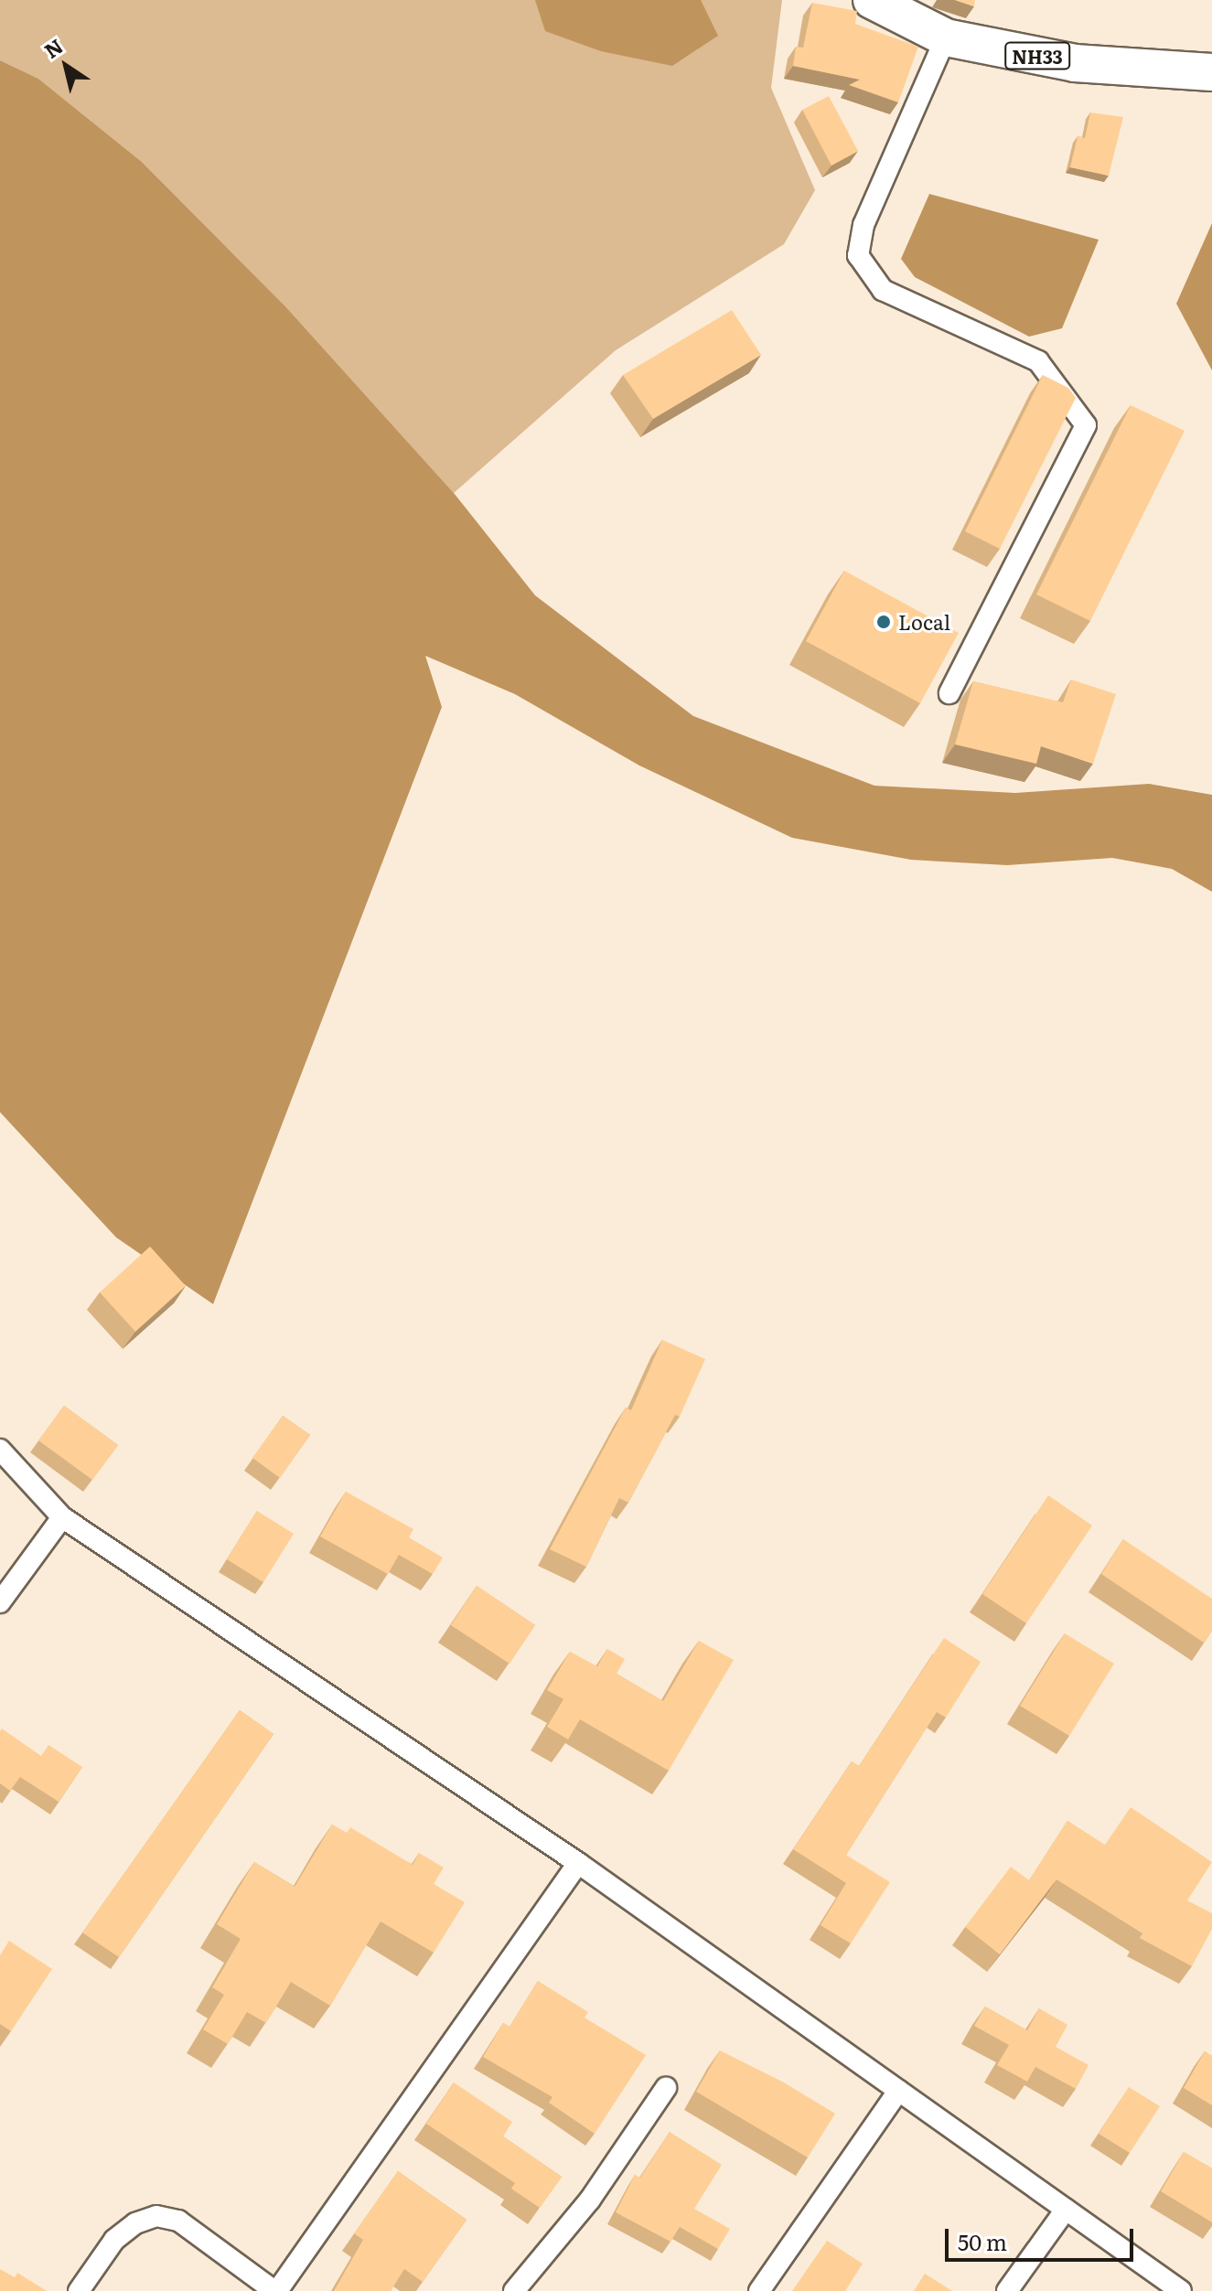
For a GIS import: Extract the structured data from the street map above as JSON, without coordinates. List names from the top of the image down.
{
  "streets": {
    "highway": ["NH33"]
  },
  "places": ["Local"],
  "scale_bar": "50 m",
  "north": "top left"
}
